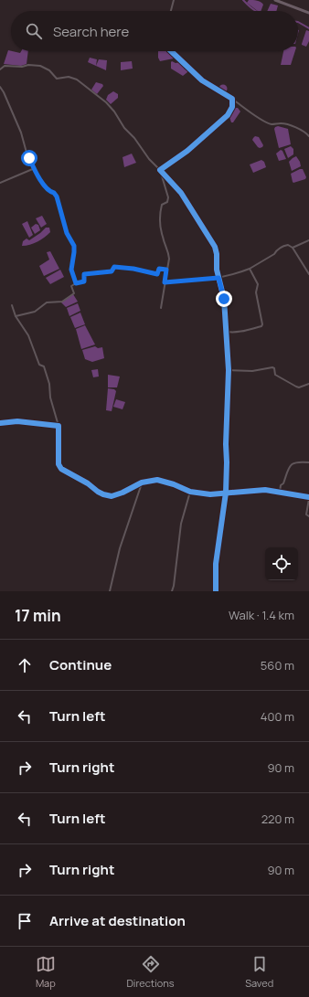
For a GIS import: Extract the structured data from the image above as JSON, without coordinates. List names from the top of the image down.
{
  "page": {
    "search": "Search here",
    "heading": ["17 min", "Walk · 1.4 km"],
    "list": [
      ["Continue", "560 m"],
      ["Turn left", "400 m"],
      ["Turn right", "90 m"],
      ["Turn left", "220 m"],
      ["Turn right", "90 m"],
      "Arrive at destination"
    ],
    "nav": ["Map", "Directions", "Saved"]
  }
}
